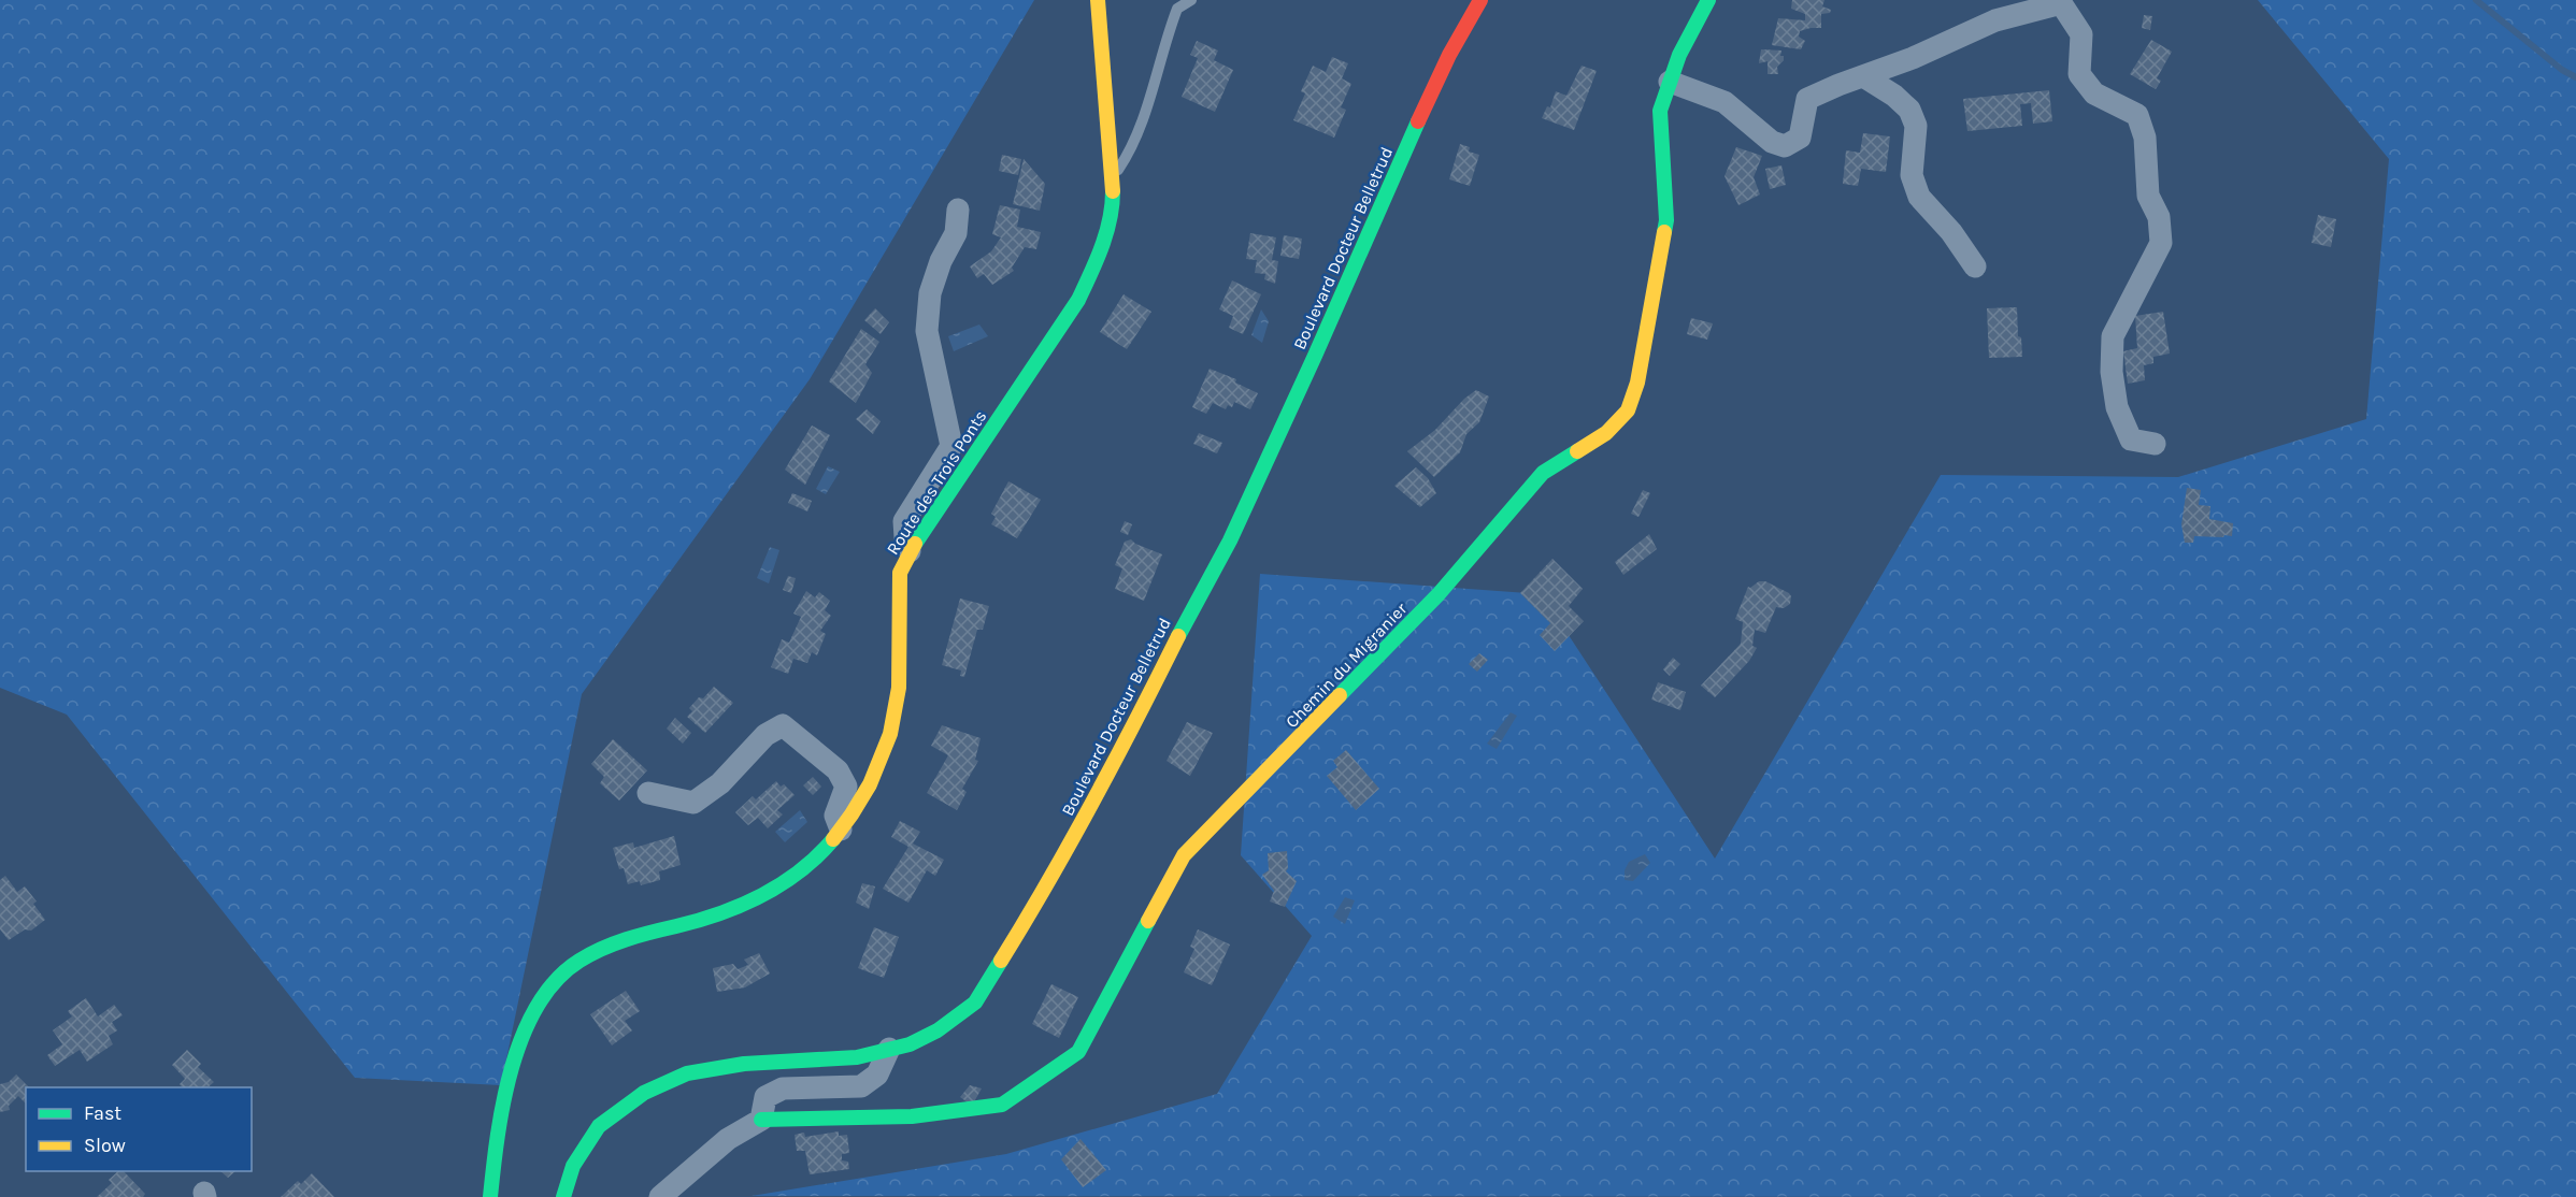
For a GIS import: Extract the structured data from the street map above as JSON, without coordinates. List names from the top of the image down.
{
  "streets": {
    "street": ["Boulevard Docteur Belletrud", "Route des Trois Ponts", "Chemin du Migranier"]
  },
  "legend": ["Fast", "Slow"]
}
